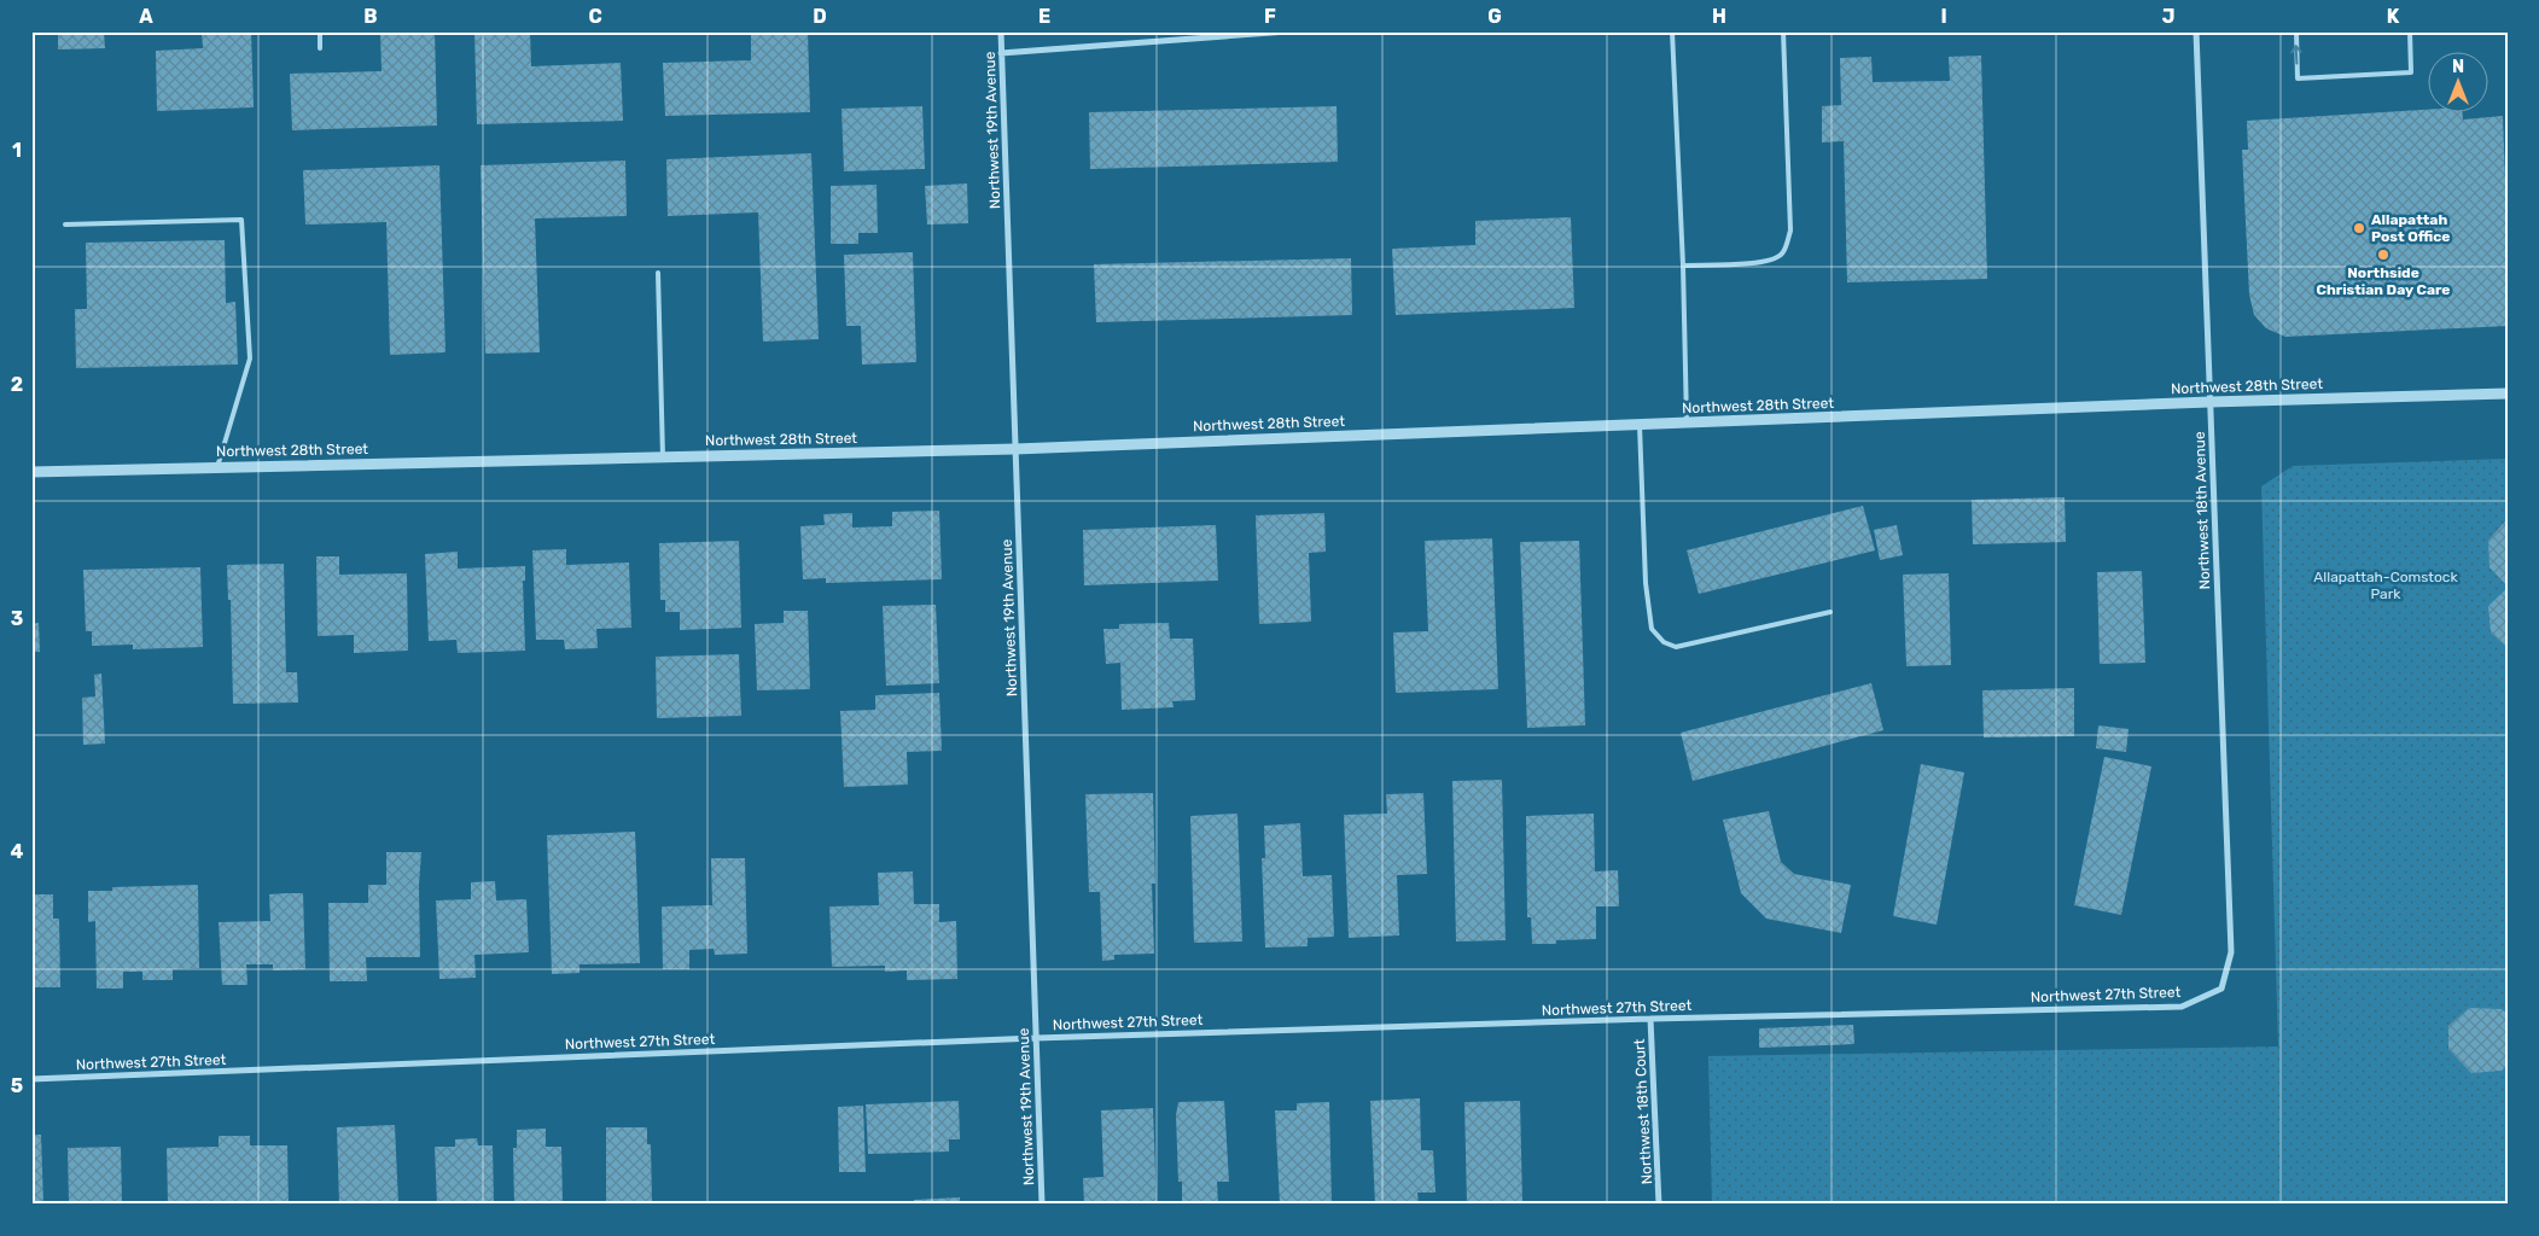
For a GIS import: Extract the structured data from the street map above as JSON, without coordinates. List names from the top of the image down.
{
  "streets": {
    "street": [
      "Northwest 19th Avenue",
      "Northwest 28th Street",
      "Northwest 18th Avenue",
      "Northwest 27th Street",
      "Northwest 18th Court"
    ]
  },
  "crossings": [
    ["Northwest 19th Avenue", "Northwest 28th Street"],
    ["Northwest 19th Avenue", "Northwest 27th Street"],
    ["Northwest 28th Street", "Northwest 18th Avenue"],
    ["Northwest 18th Avenue", "Northwest 27th Street"],
    ["Northwest 27th Street", "Northwest 18th Court"]
  ],
  "parks": ["Allapattah-Comstock Park"],
  "places": ["Allapattah Post Office", "Northside Christian Day Care"],
  "north": "top",
  "grid": {
    "columns": [
      "A",
      "B",
      "C",
      "D",
      "E",
      "F",
      "G",
      "H",
      "I",
      "J",
      "K"
    ],
    "rows": [
      "1",
      "2",
      "3",
      "4",
      "5"
    ]
  }
}
